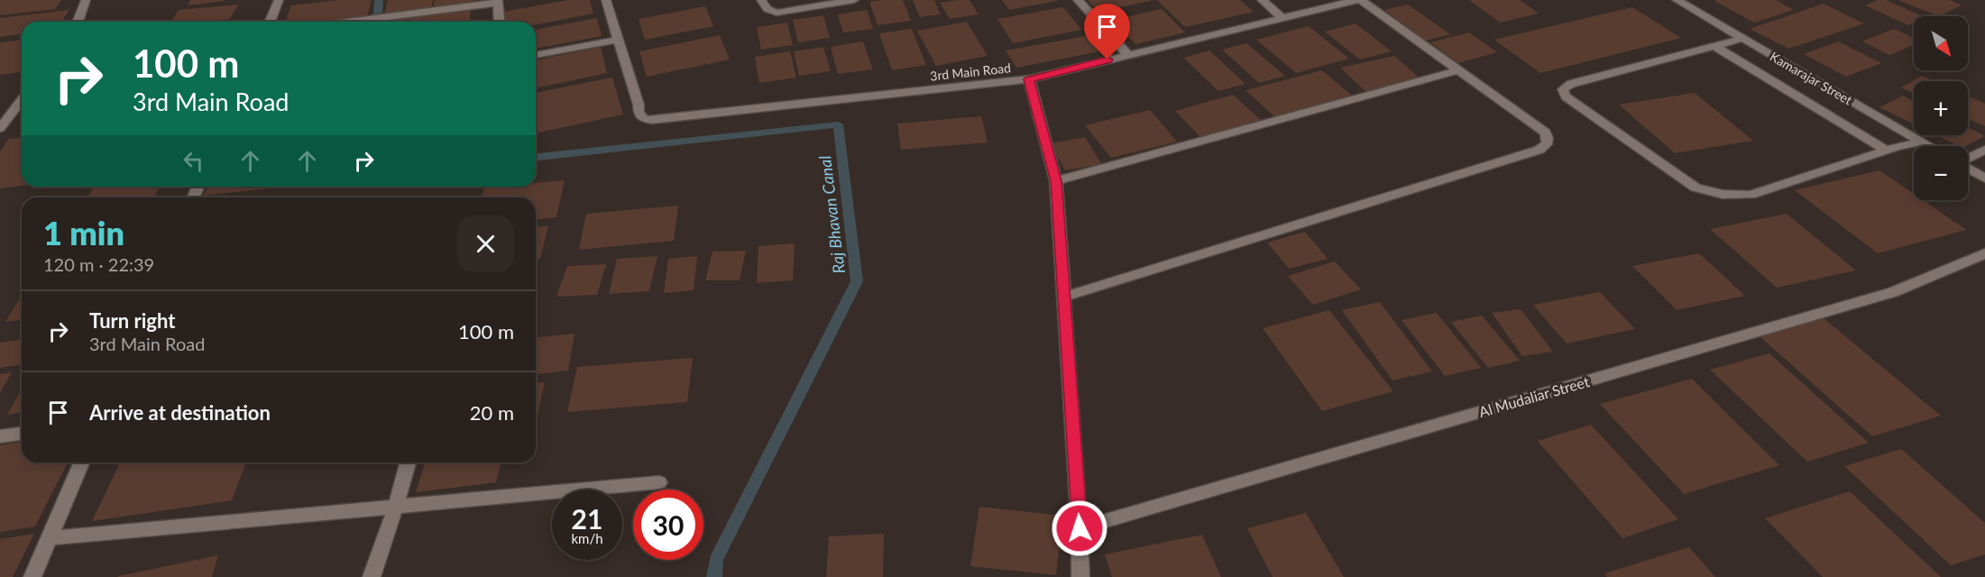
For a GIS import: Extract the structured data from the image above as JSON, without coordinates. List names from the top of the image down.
{
  "streets": {
    "street": ["3rd Main Road", "Kamarajar Street", "Al Mudaliar Street"]
  },
  "water": ["Raj Bhavan Canal"],
  "north": "bottom right",
  "page": {
    "map_buttons": ["+", "−"],
    "turn": ["100 m", "3rd Main Road"],
    "heading": ["1 min", "120 m · 22:39"],
    "list": [
      {
        "name": "Turn right",
        "note": "3rd Main Road",
        "value": "100 m"
      },
      {
        "name": "Arrive at destination",
        "value": "20 m"
      }
    ],
    "speed": "21 km/h",
    "limit": "30"
  }
}
